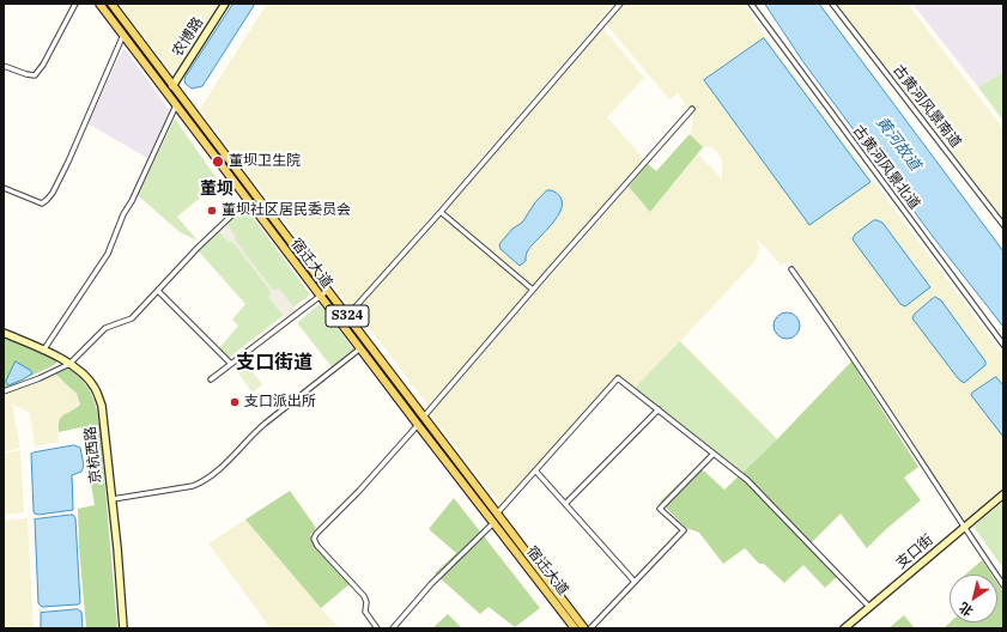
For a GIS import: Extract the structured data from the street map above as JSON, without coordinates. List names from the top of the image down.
{
  "streets": {
    "main road": [
      "农博路",
      "宿迁大道",
      "S324",
      "京杭西路",
      "支口街"
    ],
    "street": ["古黄河风景南道", "古黄河风景北道"]
  },
  "crossings": [
    ["农博路", "宿迁大道"]
  ],
  "districts": ["董坝", "支口街道"],
  "water": ["黄河故道"],
  "places": ["董坝卫生院", "董坝社区居民委员会", "支口派出所"],
  "north": "bottom left"
}
